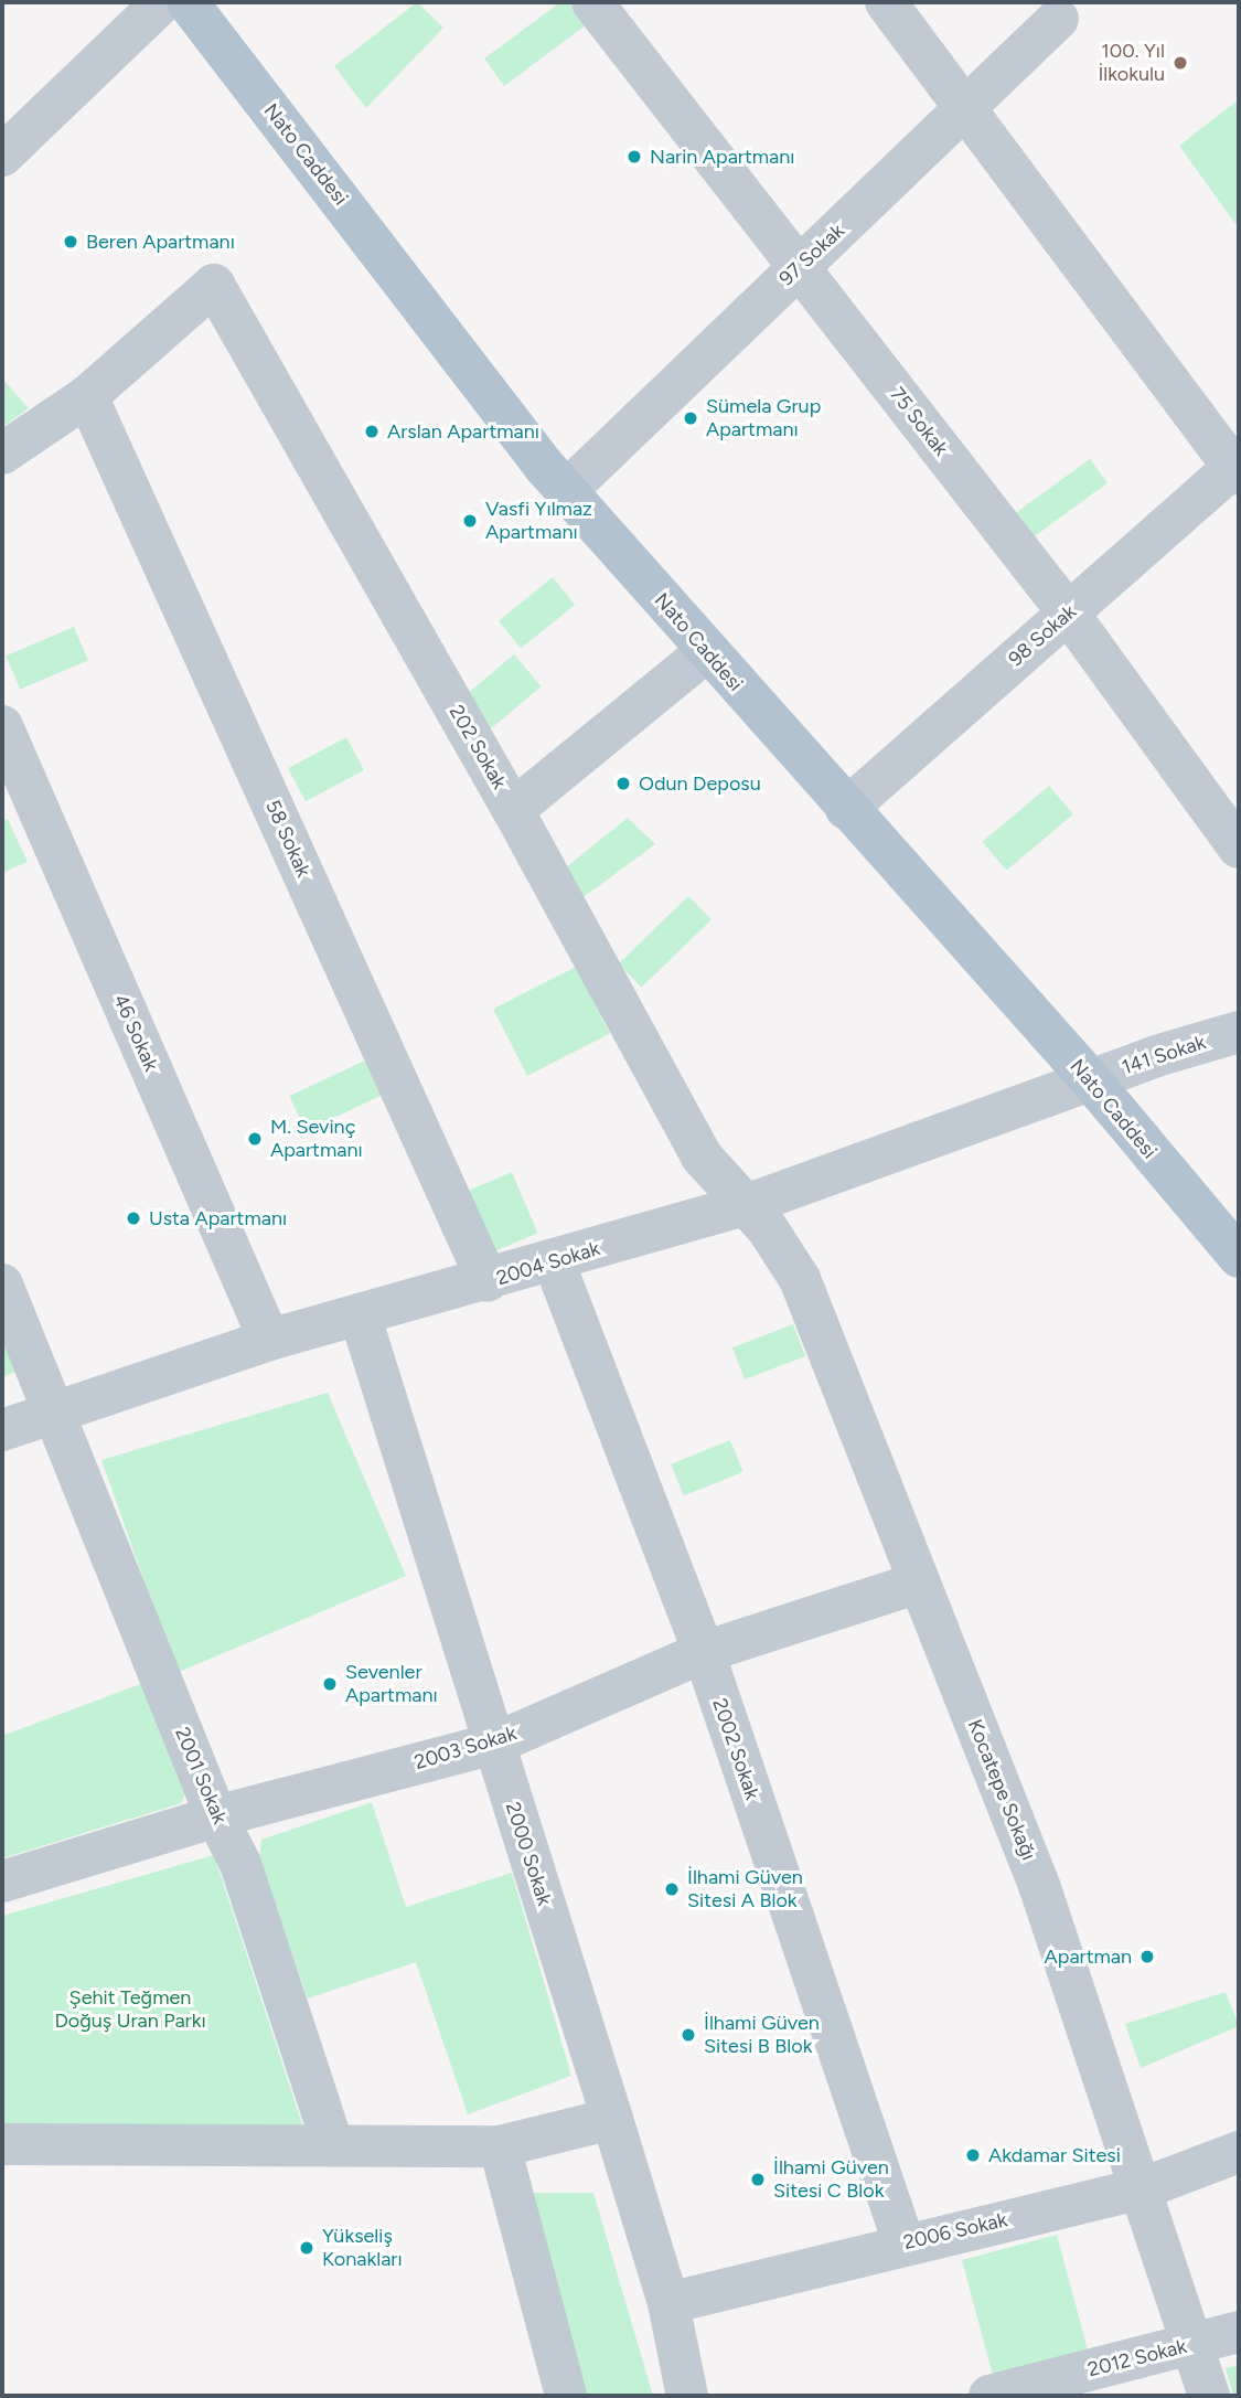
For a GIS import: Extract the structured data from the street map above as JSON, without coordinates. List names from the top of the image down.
{
  "streets": {
    "main road": ["Nato Caddesi"],
    "street": [
      "97 Sokak",
      "75 Sokak",
      "98 Sokak",
      "202 Sokak",
      "58 Sokak",
      "46 Sokak",
      "141 Sokak",
      "2004 Sokak",
      "2003 Sokak",
      "2002 Sokak",
      "2001 Sokak",
      "Kocatepe Sokağı",
      "2000 Sokak",
      "2006 Sokak",
      "2012 Sokak"
    ]
  },
  "crossings": [
    ["Nato Caddesi", "97 Sokak"],
    ["Nato Caddesi", "98 Sokak"],
    ["Nato Caddesi", "141 Sokak"],
    ["Nato Caddesi", "2004 Sokak"],
    ["97 Sokak", "75 Sokak"],
    ["75 Sokak", "98 Sokak"],
    ["202 Sokak", "58 Sokak"],
    ["202 Sokak", "2004 Sokak"],
    ["202 Sokak", "Kocatepe Sokağı"],
    ["58 Sokak", "2004 Sokak"],
    ["46 Sokak", "2004 Sokak"],
    ["141 Sokak", "2004 Sokak"],
    ["2004 Sokak", "2002 Sokak"],
    ["2004 Sokak", "2001 Sokak"],
    ["2004 Sokak", "Kocatepe Sokağı"],
    ["2004 Sokak", "2000 Sokak"],
    ["2003 Sokak", "2002 Sokak"],
    ["2003 Sokak", "2001 Sokak"],
    ["2003 Sokak", "Kocatepe Sokağı"],
    ["2003 Sokak", "2000 Sokak"],
    ["2002 Sokak", "2006 Sokak"],
    ["Kocatepe Sokağı", "2006 Sokak"],
    ["Kocatepe Sokağı", "2012 Sokak"],
    ["2000 Sokak", "2006 Sokak"]
  ],
  "parks": ["Şehit Teğmen Doğuş Uran Parkı"],
  "places": [
    "100. Yıl İlkokulu",
    "Narin Apartmanı",
    "Beren Apartmanı",
    "Sümela Grup Apartmanı",
    "Arslan Apartmanı",
    "Vasfi Yılmaz Apartmanı",
    "Odun Deposu",
    "M. Sevinç Apartmanı",
    "Usta Apartmanı",
    "Sevenler Apartmanı",
    "İlhami Güven Sitesi A Blok",
    "Apartman",
    "İlhami Güven Sitesi B Blok",
    "Akdamar Sitesi",
    "İlhami Güven Sitesi C Blok",
    "Yükseliş Konakları"
  ]
}
